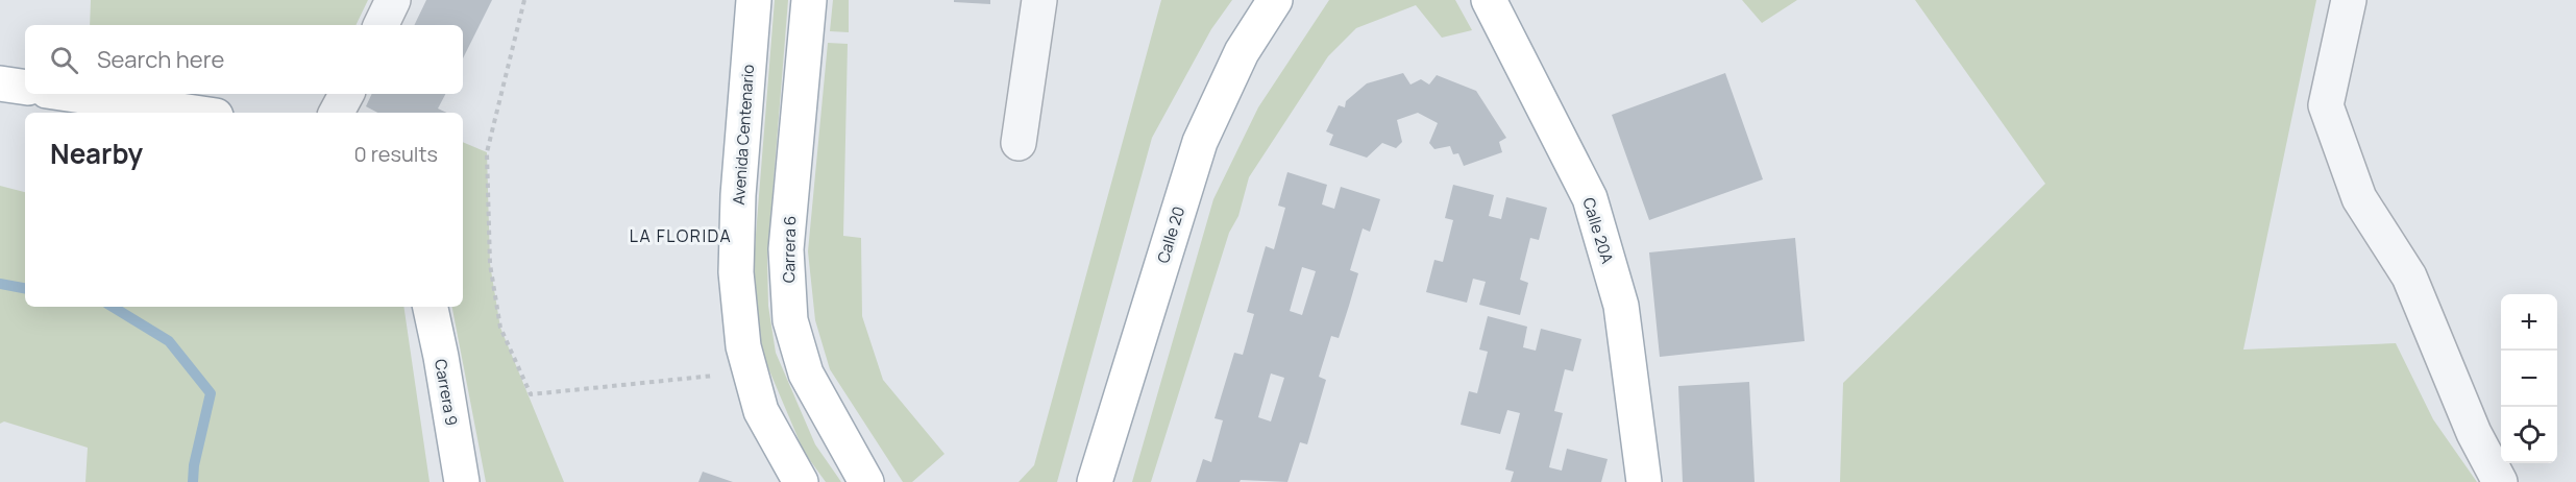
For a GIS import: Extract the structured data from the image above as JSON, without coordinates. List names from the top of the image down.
{
  "streets": {
    "main road": [
      "Avenida Centenario",
      "Calle 20A",
      "Calle 20",
      "Carrera 6",
      "Carrera 9"
    ]
  },
  "districts": ["LA FLORIDA"],
  "page": {
    "search": "Search here",
    "heading": ["Nearby", "0 results"],
    "map_buttons": ["+", "−"]
  }
}
